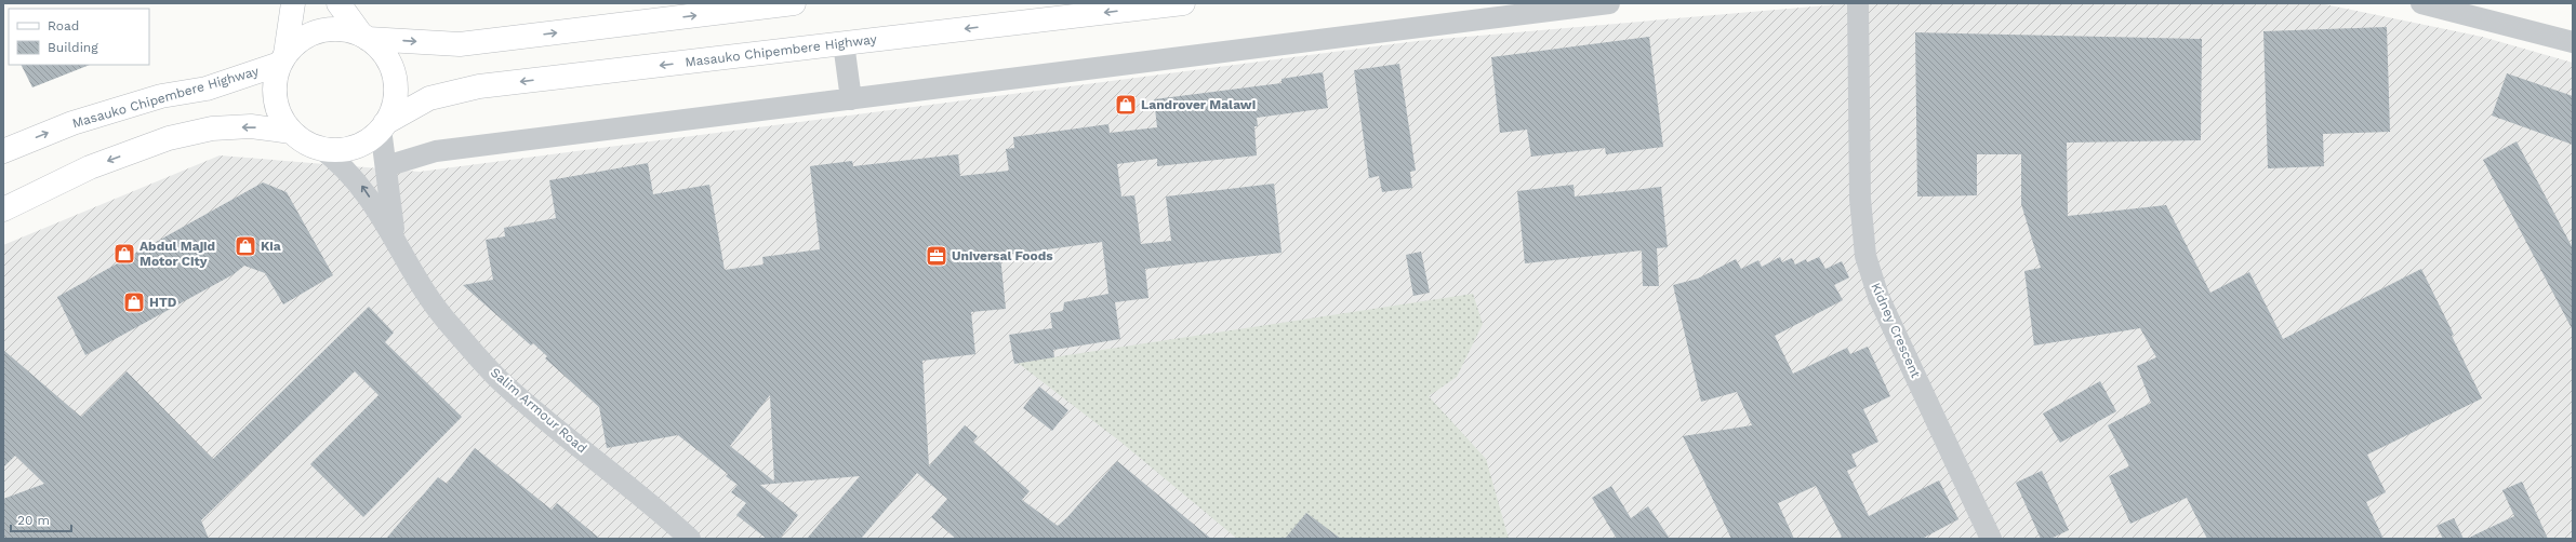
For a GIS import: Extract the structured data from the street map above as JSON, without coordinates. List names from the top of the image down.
{
  "streets": {
    "main road": ["Masauko Chipembere Highway"],
    "street": ["Kidney Crescent", "Salim Armour Road"]
  },
  "crossings": [
    ["Masauko Chipembere Highway", "Salim Armour Road"]
  ],
  "places": {
    "shop": [
      "Landrover Malawi",
      "Kia",
      "Abdul Majid Motor City",
      "HTD"
    ],
    "office": ["Universal Foods"]
  },
  "legend": ["Road", "Building"],
  "scale_bar": "20 m"
}
